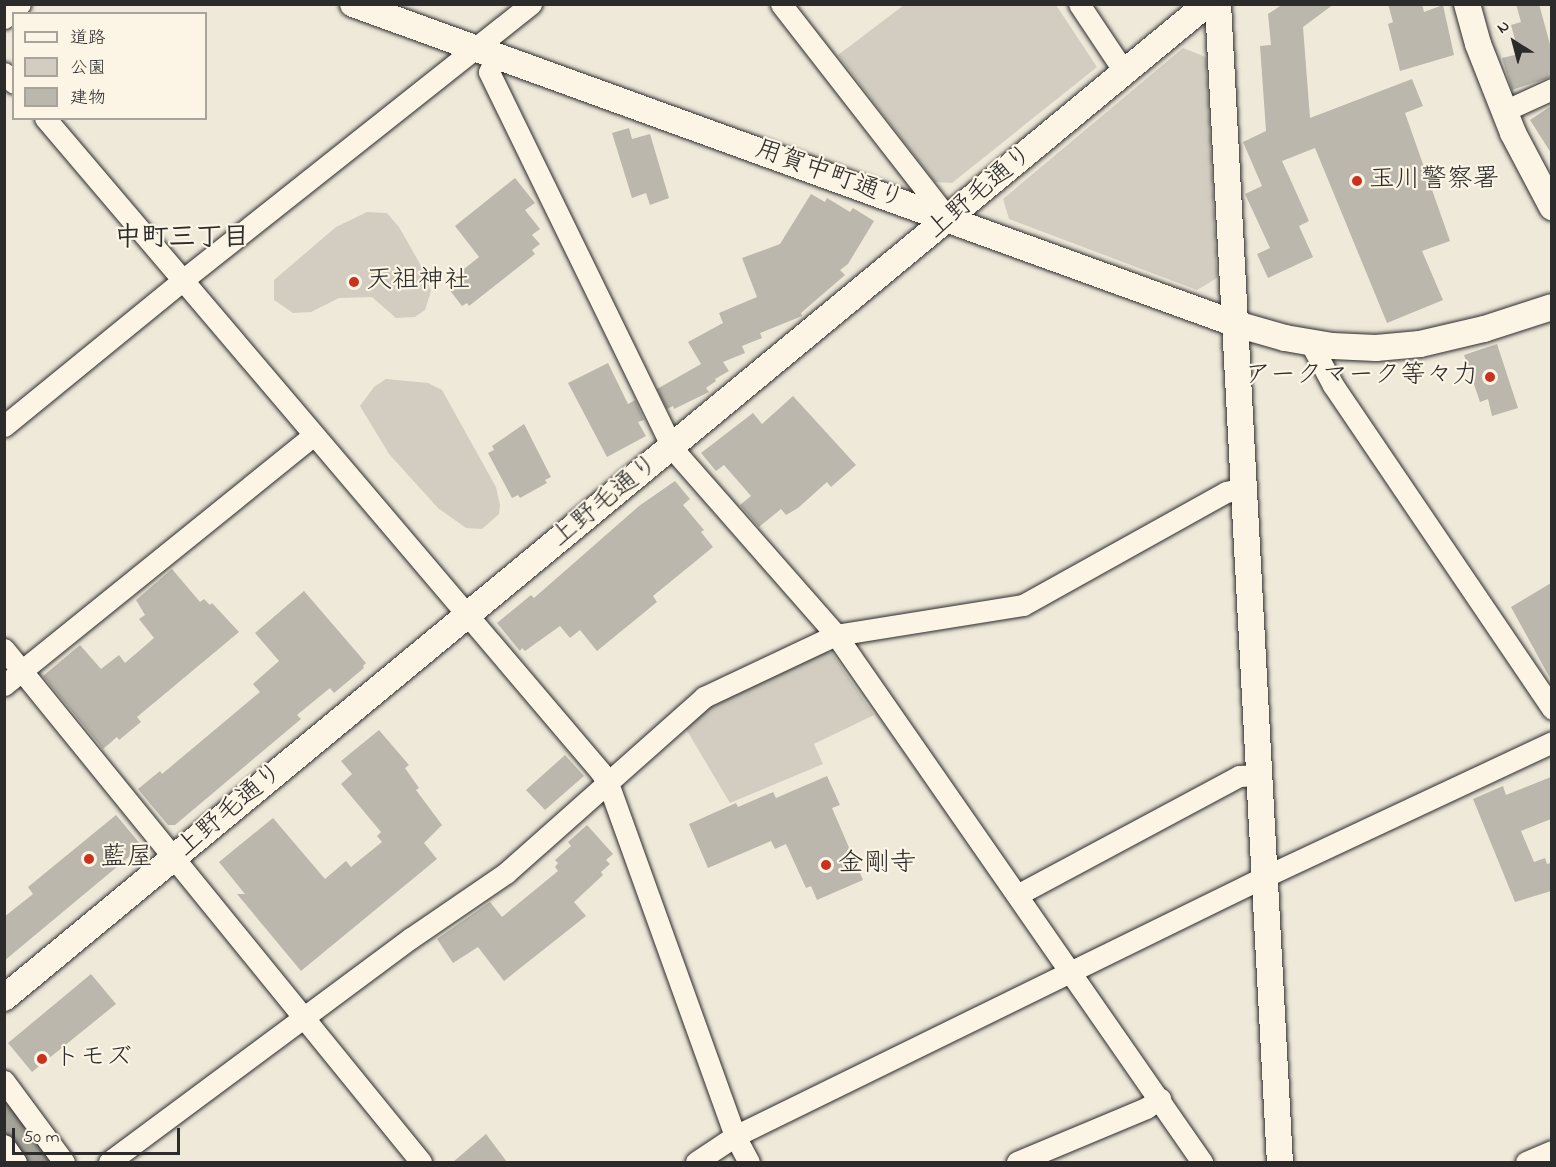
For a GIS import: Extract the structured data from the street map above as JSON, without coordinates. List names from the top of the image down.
{
  "streets": {
    "street": ["用賀中町通り", "上野毛通り"]
  },
  "crossings": [
    ["用賀中町通り", "上野毛通り"]
  ],
  "districts": ["中町三丁目"],
  "places": [
    "玉川警察署",
    "天祖神社",
    "アークマーク等々力",
    "藍屋",
    "金剛寺",
    "トモズ"
  ],
  "legend": ["道路", "公園", "建物"],
  "scale_bar": "50 m",
  "north": "top left"
}
